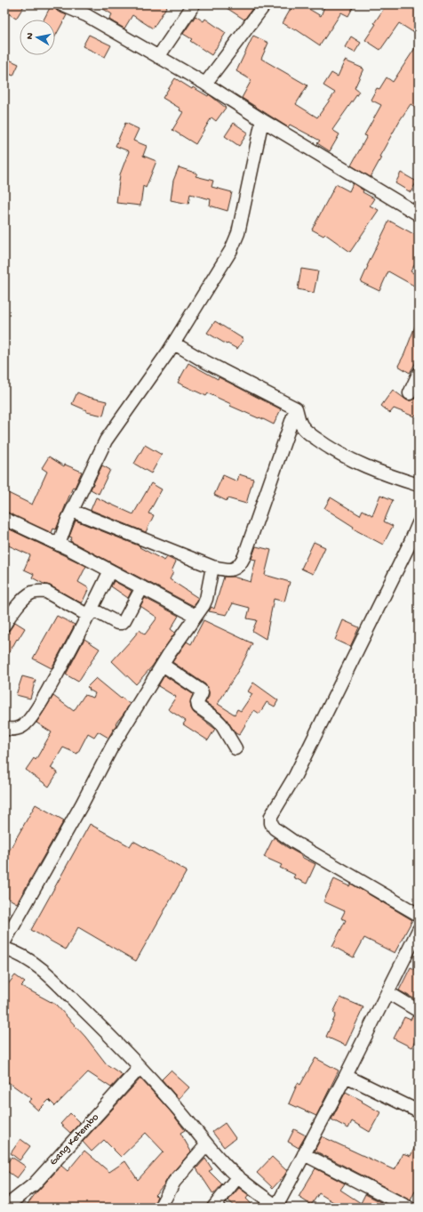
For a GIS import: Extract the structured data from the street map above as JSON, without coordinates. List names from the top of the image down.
{
  "streets": {
    "street": ["Gang Ketembo"]
  },
  "north": "left"
}
